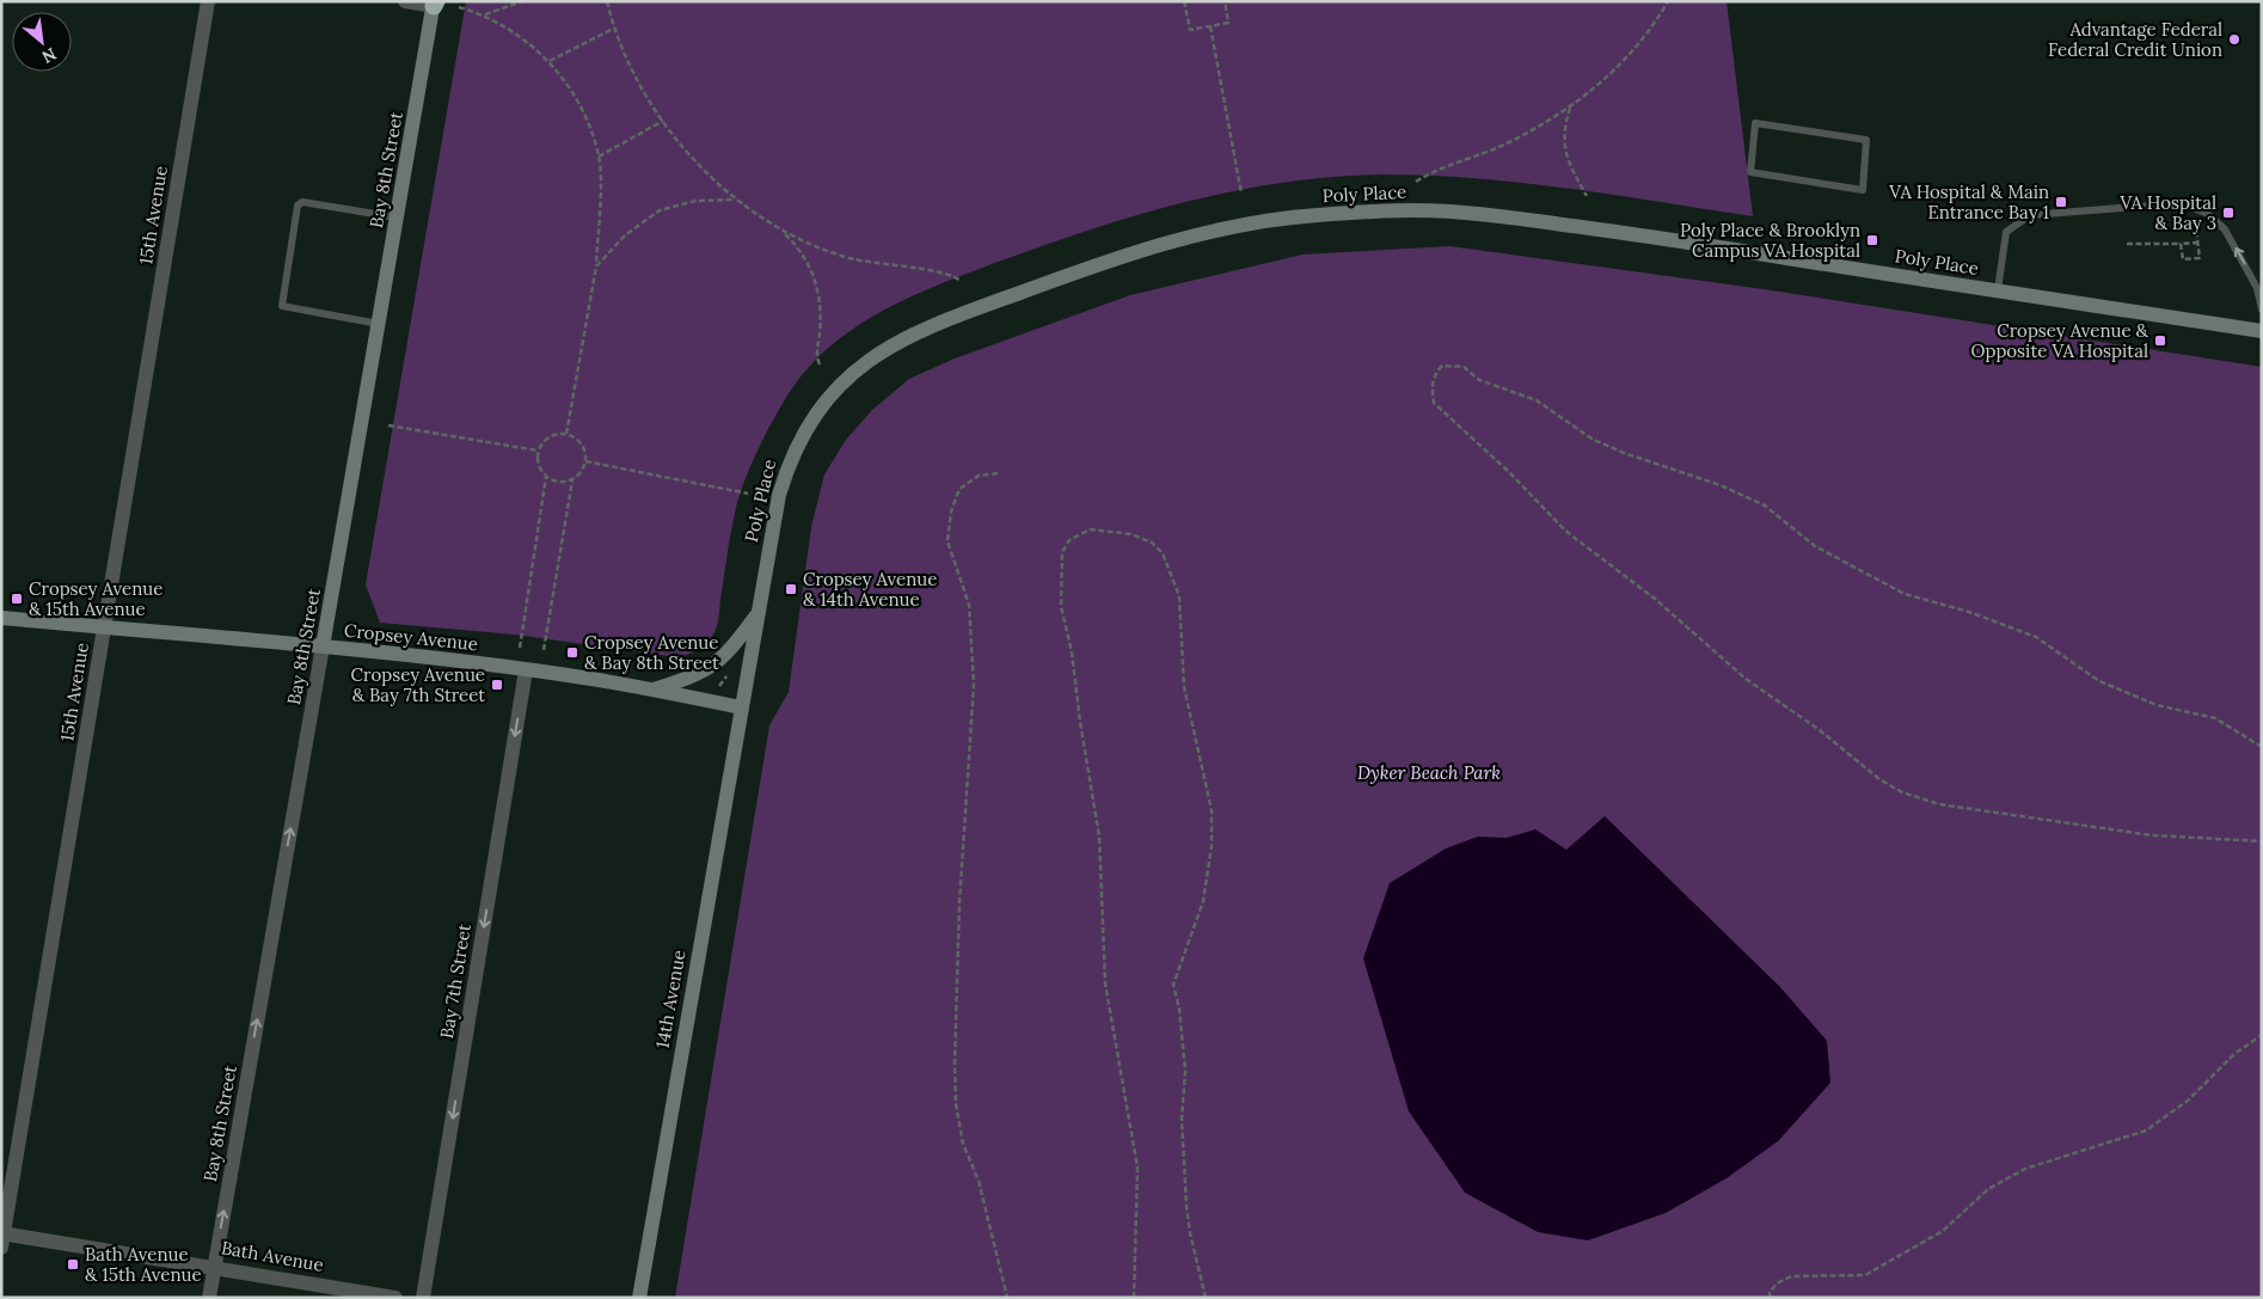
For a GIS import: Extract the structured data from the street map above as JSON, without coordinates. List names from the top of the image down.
{
  "streets": {
    "main road": [
      "Bay 8th Street",
      "Poly Place",
      "Cropsey Avenue",
      "14th Avenue"
    ],
    "street": ["15th Avenue", "Bay 7th Street", "Bath Avenue"]
  },
  "crossings": [
    ["Bay 8th Street", "Cropsey Avenue"],
    ["Bay 8th Street", "Bath Avenue"],
    ["Poly Place", "Cropsey Avenue"],
    ["Poly Place", "14th Avenue"],
    ["15th Avenue", "Cropsey Avenue"],
    ["15th Avenue", "Bath Avenue"],
    ["Cropsey Avenue", "Bay 7th Street"],
    ["Cropsey Avenue", "14th Avenue"]
  ],
  "one_way": ["Bay 8th Street", "Bay 7th Street"],
  "parks": ["Dyker Beach Park"],
  "places": {
    "other": ["Advantage Federal Federal Credit Union"],
    "transit": [
      "VA Hospital & Main Entrance Bay 1",
      "VA Hospital & Bay 3",
      "Poly Place & Brooklyn Campus VA Hospital",
      "Cropsey Avenue & Opposite VA Hospital",
      "Cropsey Avenue & 14th Avenue",
      "Cropsey Avenue & 15th Avenue",
      "Cropsey Avenue & Bay 8th Street",
      "Cropsey Avenue & Bay 7th Street",
      "Bath Avenue & 15th Avenue"
    ]
  },
  "north": "bottom right"
}
